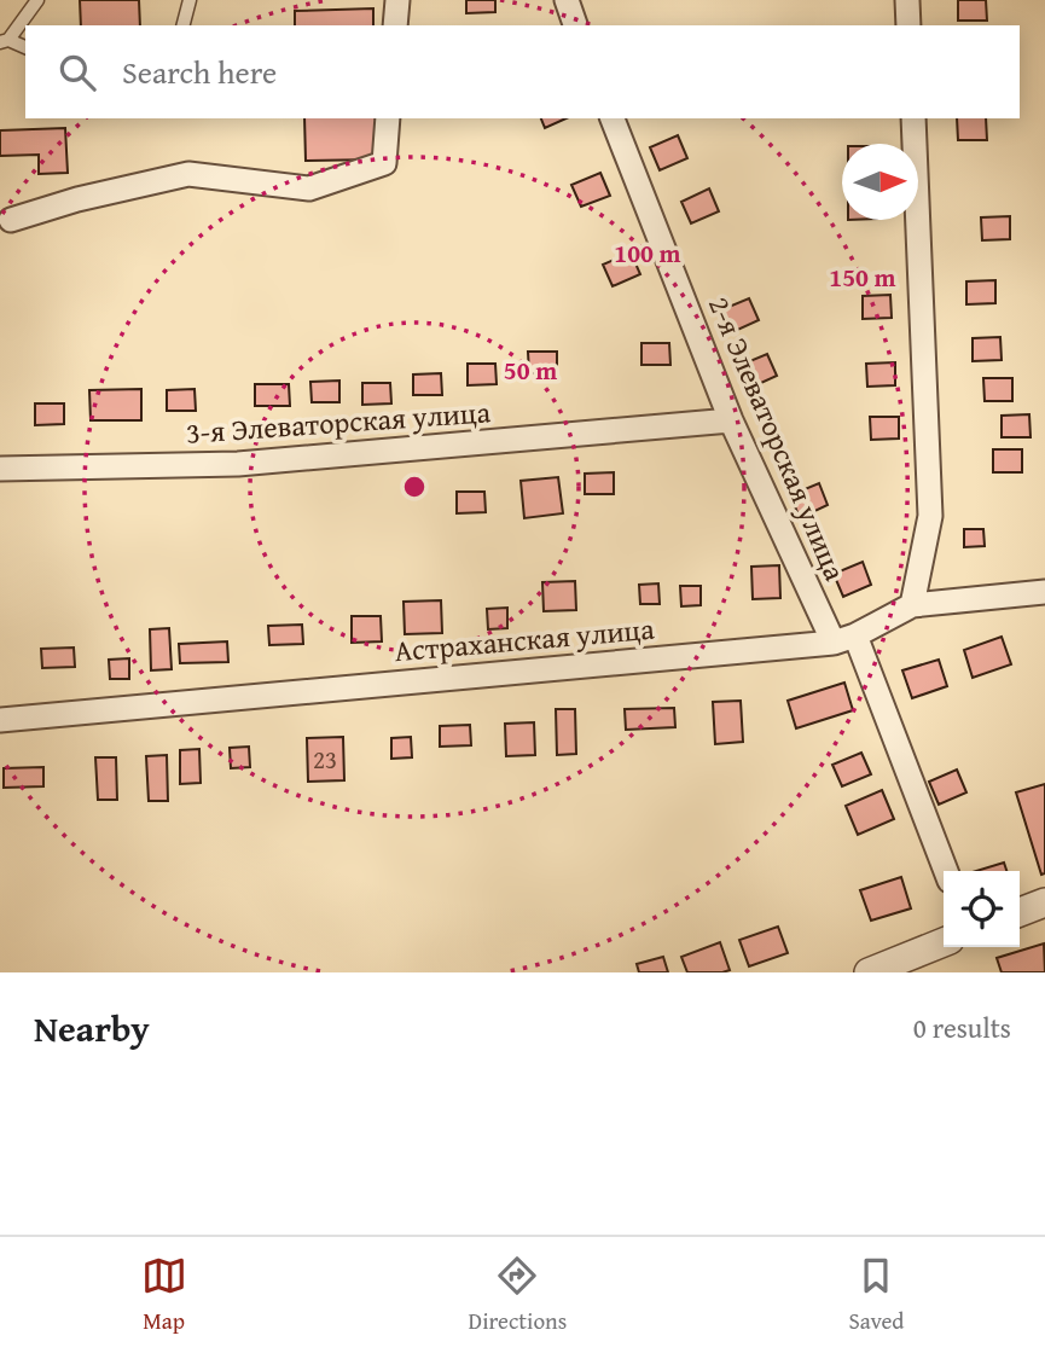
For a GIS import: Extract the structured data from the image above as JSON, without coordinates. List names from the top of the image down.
{
  "streets": {
    "street": ["3-я Элеваторская улица", "2-я Элеваторская улица", "Астраханская улица"]
  },
  "crossings": [
    ["3-я Элеваторская улица", "2-я Элеваторская улица"],
    ["2-я Элеваторская улица", "Астраханская улица"]
  ],
  "house_numbers": ["23"],
  "north": "right",
  "page": {
    "search": "Search here",
    "heading": ["Nearby", "0 results"],
    "nav": ["Map", "Directions", "Saved"]
  },
  "rings": ["100 m", "150 m", "50 m"]
}
